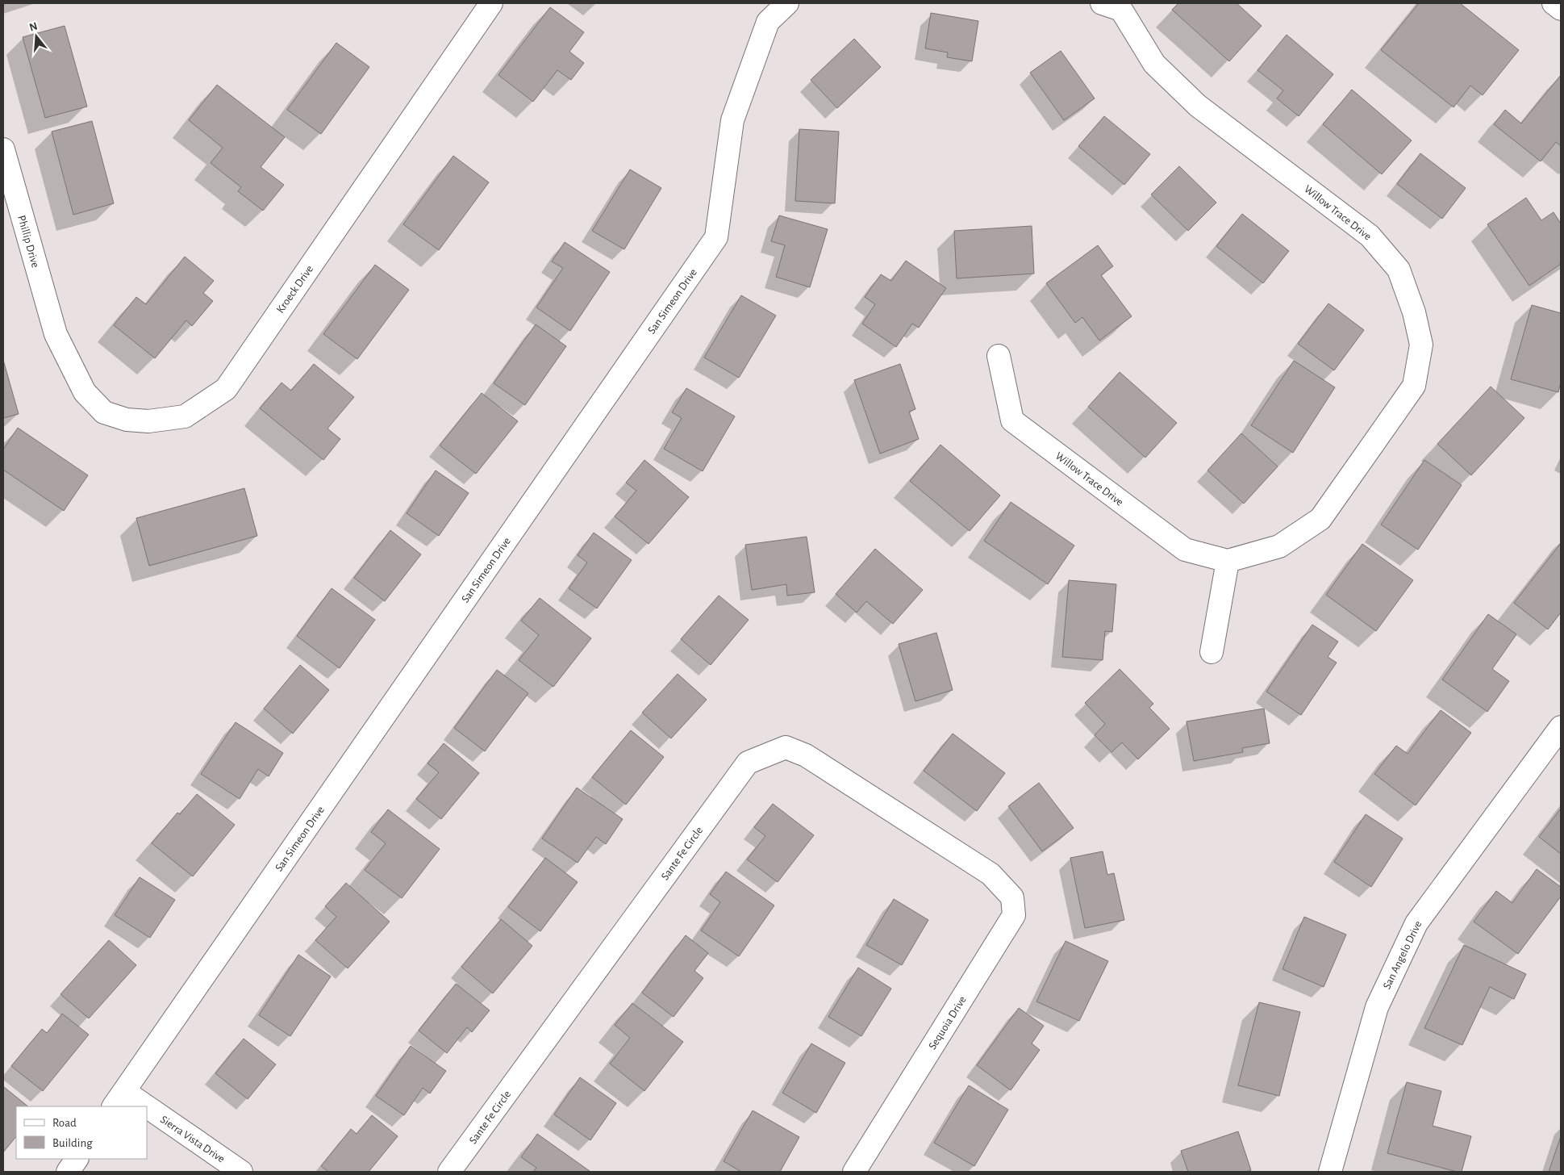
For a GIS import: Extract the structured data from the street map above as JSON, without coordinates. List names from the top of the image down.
{
  "streets": {
    "street": [
      "Willow Trace Drive",
      "Phillip Drive",
      "Kroeck Drive",
      "San Simeon Drive",
      "Sante Fe Circle",
      "San Angelo Drive",
      "Sequoia Drive",
      "Sierra Vista Drive"
    ]
  },
  "crossings": [
    ["Phillip Drive", "Kroeck Drive"],
    ["San Simeon Drive", "Sierra Vista Drive"],
    ["Sante Fe Circle", "Sequoia Drive"]
  ],
  "legend": ["Road", "Building"],
  "north": "top"
}
